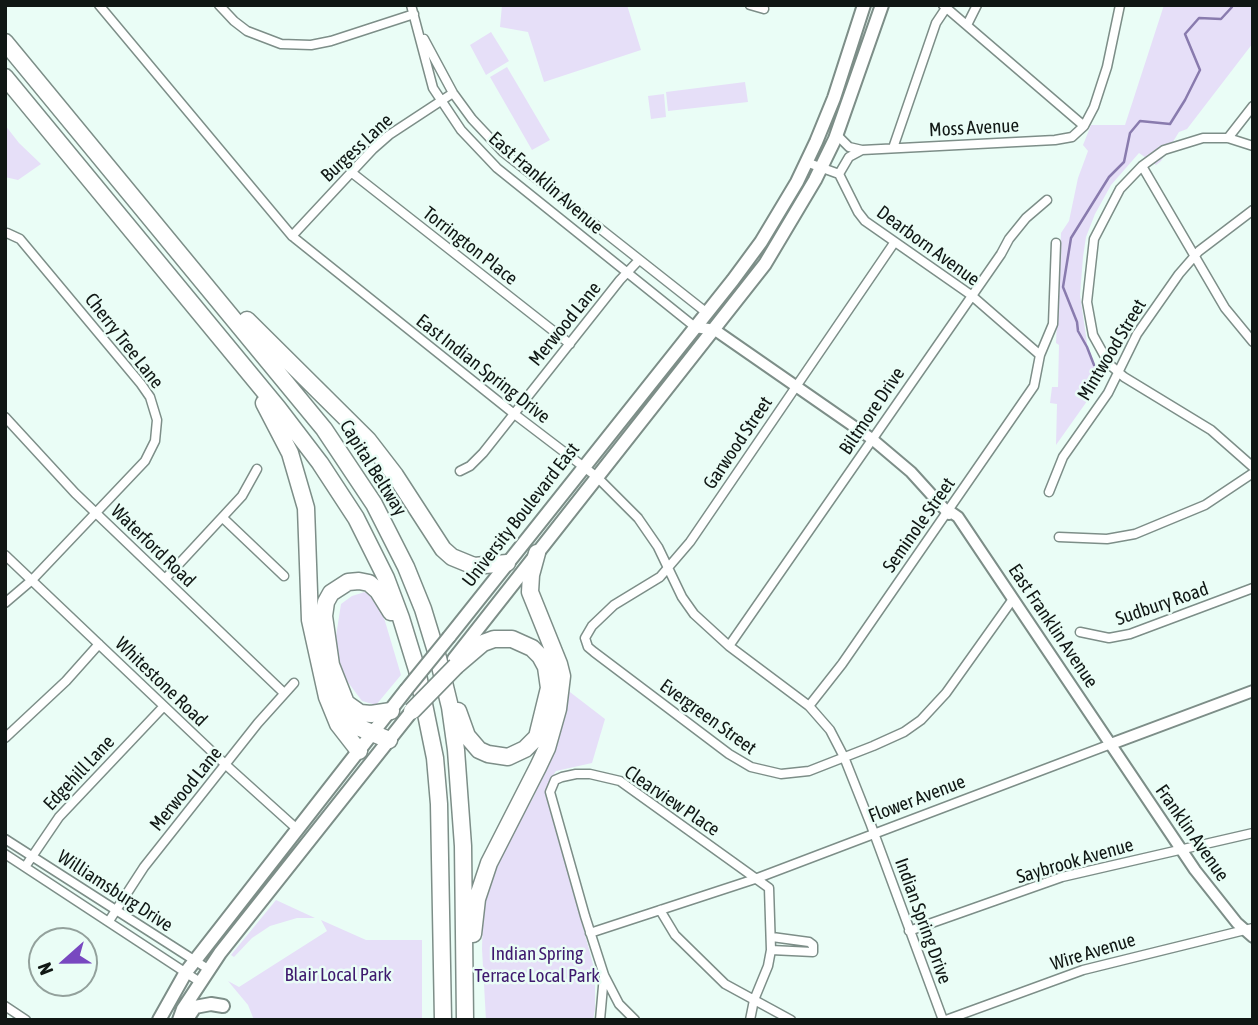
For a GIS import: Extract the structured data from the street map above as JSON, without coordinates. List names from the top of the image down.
{
  "streets": {
    "highway": ["Capital Beltway"],
    "main road": ["University Boulevard East"],
    "street": [
      "Moss Avenue",
      "Burgess Lane",
      "East Franklin Avenue",
      "Torrington Place",
      "Dearborn Avenue",
      "Merwood Lane",
      "Cherry Tree Lane",
      "Mintwood Street",
      "East Indian Spring Drive",
      "Biltmore Drive",
      "Garwood Street",
      "Seminole Street",
      "Waterford Road",
      "Sudbury Road",
      "Whitestone Road",
      "Evergreen Street",
      "Edgehill Lane",
      "Flower Avenue",
      "Clearview Place",
      "Franklin Avenue",
      "Saybrook Avenue",
      "Williamsburg Drive",
      "Indian Spring Drive",
      "Wire Avenue"
    ]
  },
  "crossings": [
    ["Burgess Lane", "East Franklin Avenue"],
    ["Burgess Lane", "Torrington Place"],
    ["Burgess Lane", "East Indian Spring Drive"],
    ["East Franklin Avenue", "Merwood Lane"],
    ["East Franklin Avenue", "Biltmore Drive"],
    ["East Franklin Avenue", "Garwood Street"],
    ["East Franklin Avenue", "University Boulevard East"],
    ["East Franklin Avenue", "Seminole Street"],
    ["East Franklin Avenue", "Evergreen Street"],
    ["East Franklin Avenue", "Flower Avenue"],
    ["East Franklin Avenue", "Franklin Avenue"],
    ["Torrington Place", "Merwood Lane"],
    ["Dearborn Avenue", "Biltmore Drive"],
    ["Dearborn Avenue", "Garwood Street"],
    ["Dearborn Avenue", "Seminole Street"],
    ["Merwood Lane", "East Indian Spring Drive"],
    ["Merwood Lane", "Waterford Road"],
    ["Merwood Lane", "Whitestone Road"],
    ["Merwood Lane", "Williamsburg Drive"],
    ["Cherry Tree Lane", "Waterford Road"],
    ["Cherry Tree Lane", "Whitestone Road"],
    ["East Indian Spring Drive", "Biltmore Drive"],
    ["East Indian Spring Drive", "Garwood Street"],
    ["East Indian Spring Drive", "University Boulevard East"],
    ["East Indian Spring Drive", "Seminole Street"],
    ["East Indian Spring Drive", "Evergreen Street"],
    ["East Indian Spring Drive", "Flower Avenue"],
    ["East Indian Spring Drive", "Indian Spring Drive"],
    ["Garwood Street", "Evergreen Street"],
    ["University Boulevard East", "Whitestone Road"],
    ["University Boulevard East", "Williamsburg Drive"],
    ["Whitestone Road", "Edgehill Lane"],
    ["Edgehill Lane", "Williamsburg Drive"],
    ["Flower Avenue", "Clearview Place"],
    ["Flower Avenue", "Franklin Avenue"],
    ["Flower Avenue", "Indian Spring Drive"],
    ["Franklin Avenue", "Saybrook Avenue"],
    ["Franklin Avenue", "Wire Avenue"],
    ["Saybrook Avenue", "Indian Spring Drive"],
    ["Indian Spring Drive", "Wire Avenue"]
  ],
  "parks": ["Indian Spring Terrace Local Park", "Blair Local Park"],
  "north": "left"
}
